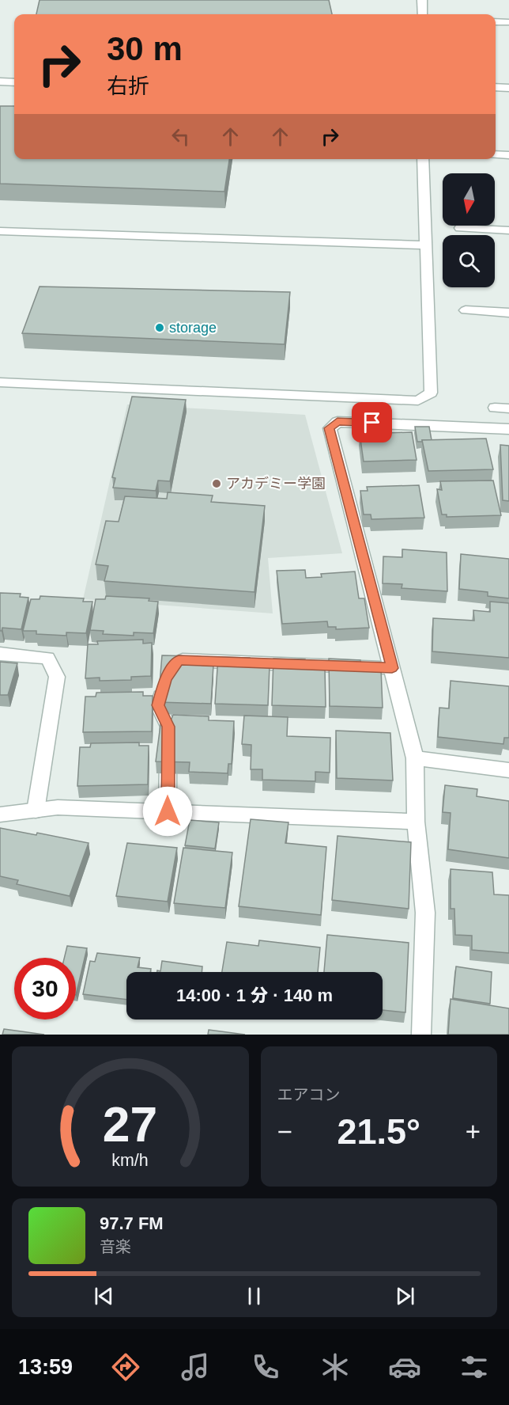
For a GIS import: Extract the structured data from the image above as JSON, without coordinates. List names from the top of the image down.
{
  "places": ["storage", "アカデミー学園"],
  "north": "bottom",
  "page": {
    "turn": ["30 m", "右折"],
    "limit": "30",
    "trip": "14:00 · 1 分 · 140 m",
    "tile": "エアコン",
    "heat": ["−", "21.5°", "+"],
    "song": ["97.7 FM", "音楽"],
    "tabs": "13:59",
    "gauge": ["27", "km/h"]
  }
}
